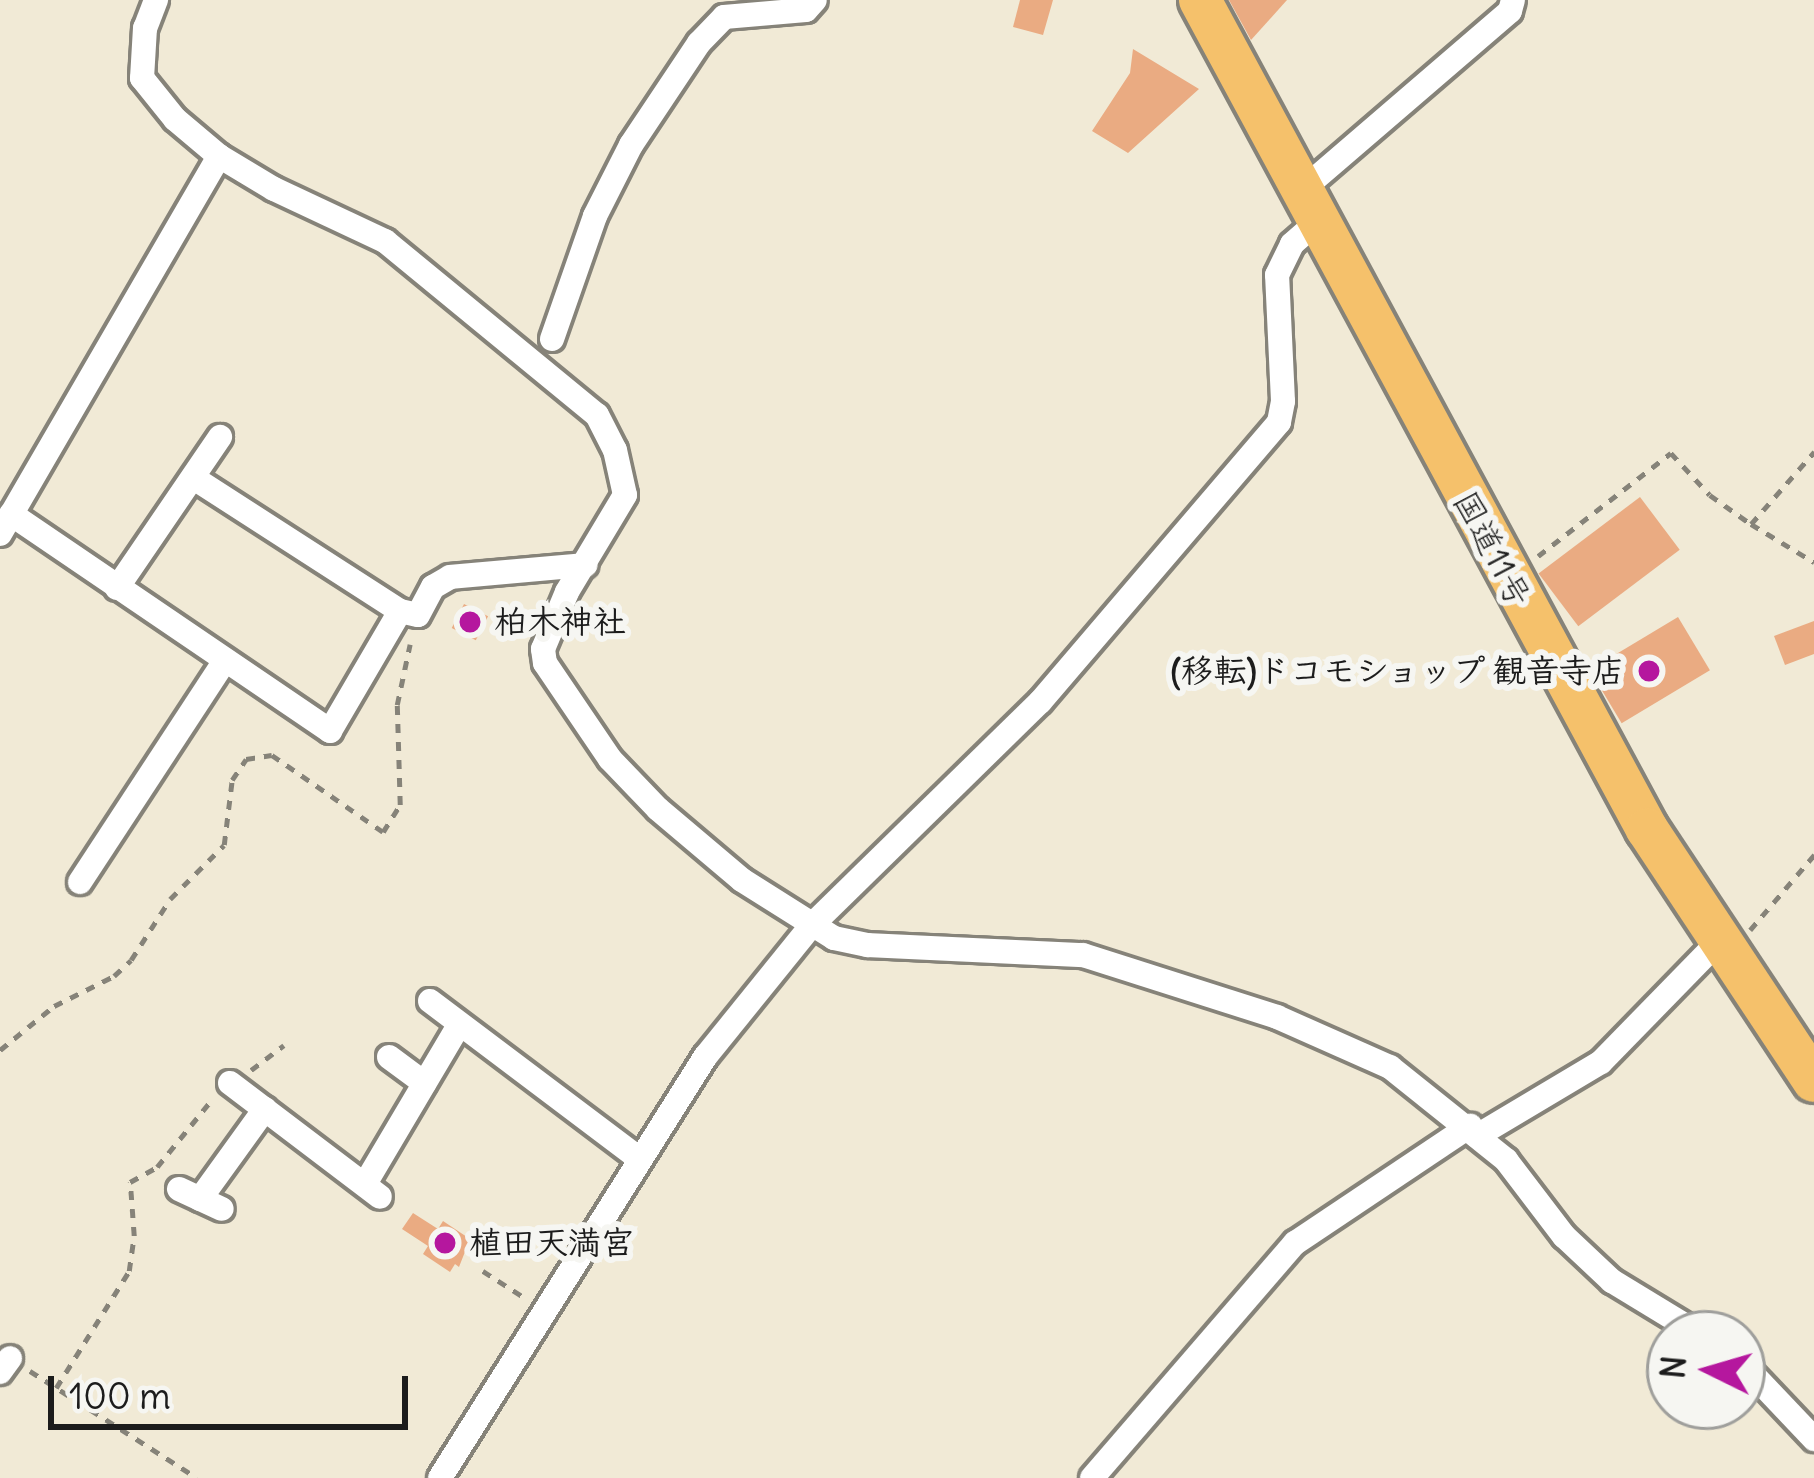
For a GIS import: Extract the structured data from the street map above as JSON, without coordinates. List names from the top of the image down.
{
  "streets": {
    "highway": ["国道11号"]
  },
  "places": ["柏木神社", "(移転)ドコモショップ 観音寺店", "植田天満宮"],
  "scale_bar": "100 m",
  "north": "left"
}
